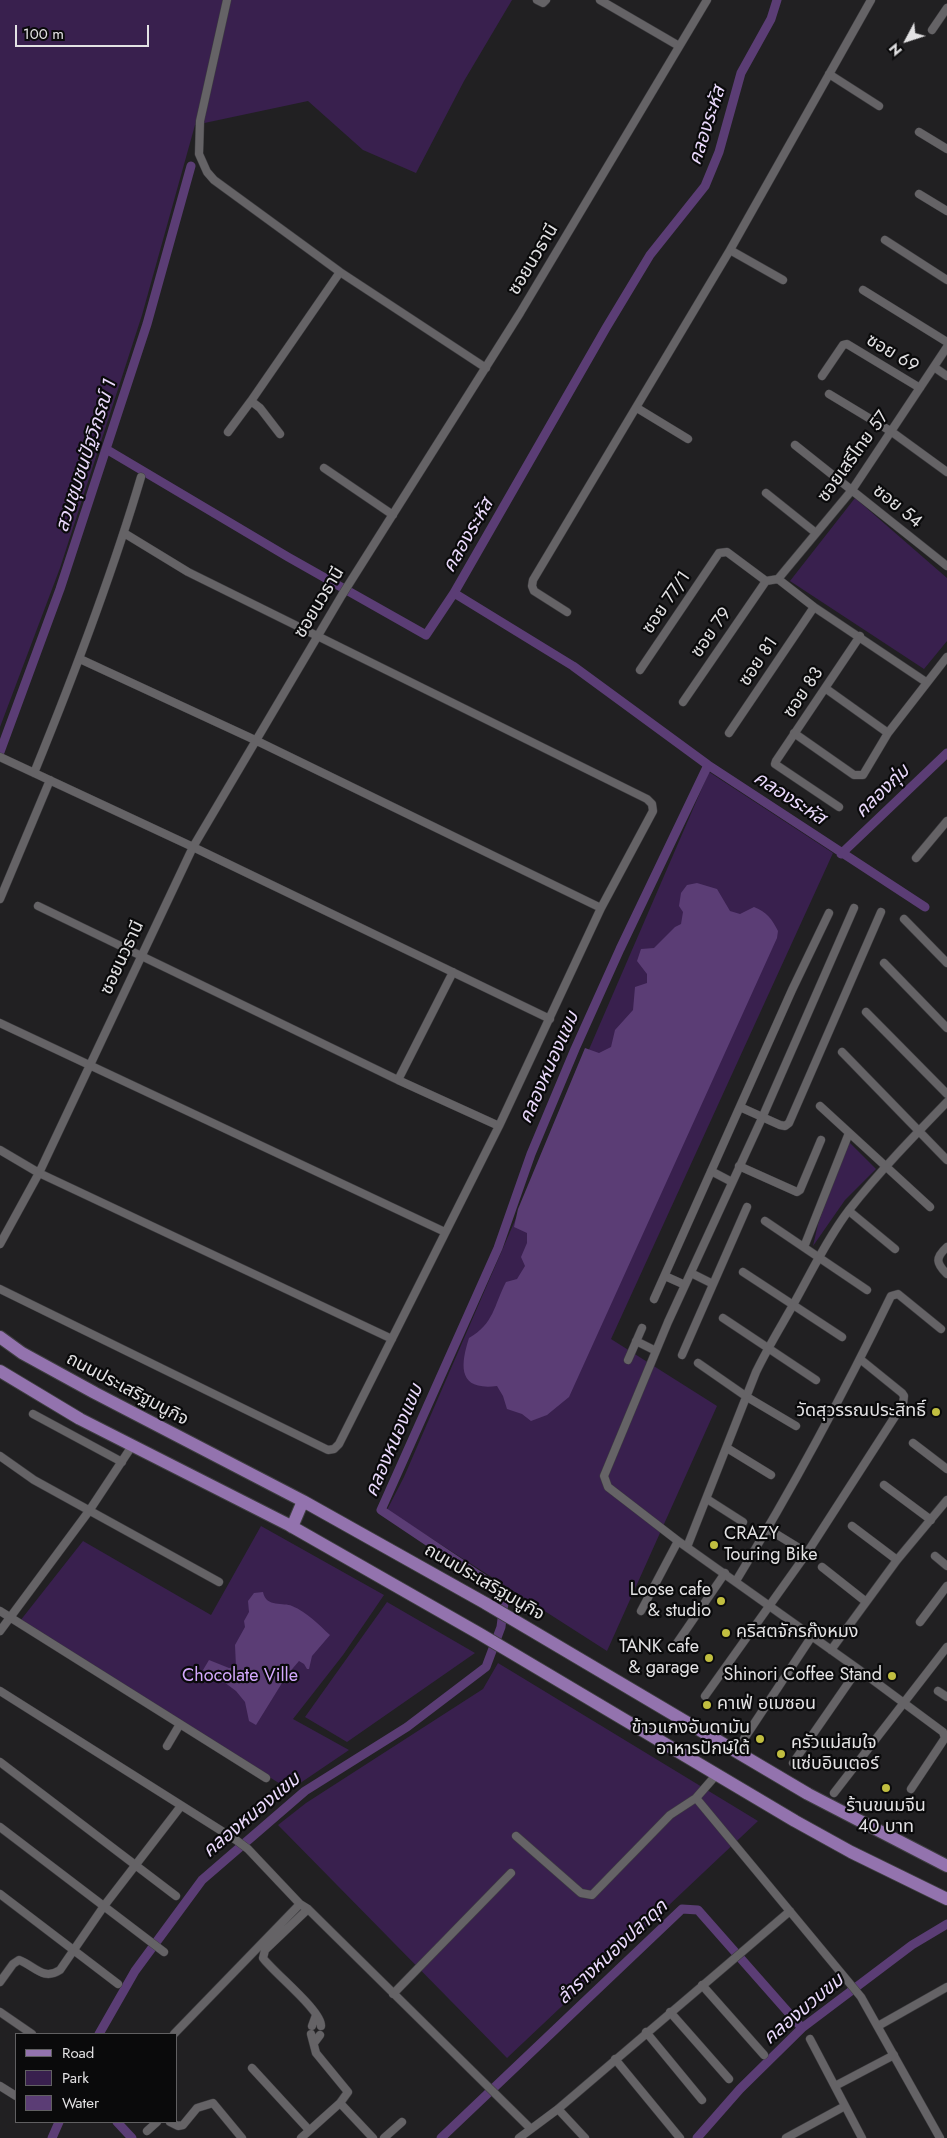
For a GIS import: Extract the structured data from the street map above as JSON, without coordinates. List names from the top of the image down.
{
  "streets": {
    "main road": ["ถนนประเสริฐมนูกิจ"],
    "street": [
      "ซอยนวธานี",
      "ซอย 69",
      "ซอยเสรีไทย 57",
      "ซอย 54",
      "ซอย 77/1",
      "ซอย 79",
      "ซอย 81",
      "ซอย 83"
    ]
  },
  "crossings": [
    ["ซอย 69", "ซอยเสรีไทย 57"],
    ["ซอยเสรีไทย 57", "ซอย 54"],
    ["ซอย 77/1", "ซอย 79"]
  ],
  "water": [
    "คลองระหัส",
    "สวนชุมชนปัฐวิกรณ์ 1",
    "คลองกุ่ม",
    "คลองหนองแขม",
    "ลำรางหนองปลาดุก",
    "คลองบวบขม"
  ],
  "parks": ["Chocolate Ville"],
  "places": [
    "วัดสุวรรณประสิทธิ์",
    "CRAZY Touring Bike",
    "Loose cafe & studio",
    "คริสตจักรก๊งหมง",
    "TANK cafe & garage",
    "Shinori Coffee Stand",
    "คาเฟ่ อเมซอน",
    "ข้าวแกงอันดามัน อาหารปักษ์ใต้",
    "ครัวแม่สมใจ แซ่บอินเตอร์",
    "ร้านขนมจีน 40 บาท"
  ],
  "legend": ["Road", "Park", "Water"],
  "scale_bar": "100 m",
  "north": "bottom left"
}
